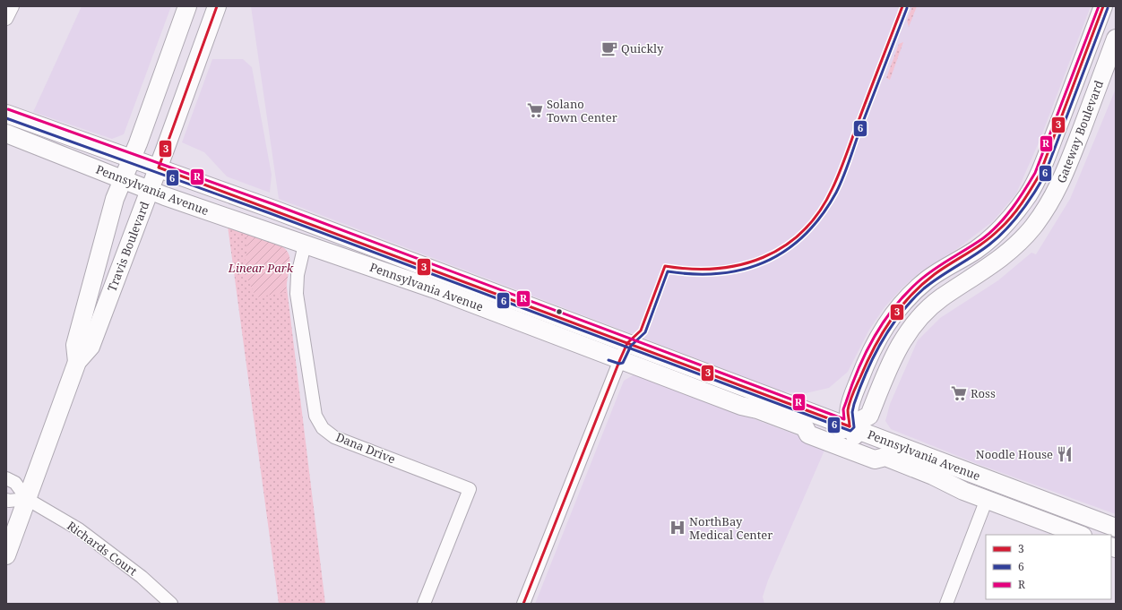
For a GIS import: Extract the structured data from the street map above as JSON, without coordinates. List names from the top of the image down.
{
  "streets": {
    "main road": ["Gateway Boulevard", "Pennsylvania Avenue", "Travis Boulevard"],
    "street": ["Dana Drive", "Richards Court"]
  },
  "crossings": [
    ["Gateway Boulevard", "Pennsylvania Avenue"],
    ["Pennsylvania Avenue", "Travis Boulevard"],
    ["Pennsylvania Avenue", "Dana Drive"],
    ["Travis Boulevard", "Richards Court"]
  ],
  "parks": ["Linear Park"],
  "places": {
    "cafe": ["Quickly"],
    "supermarket": ["Solano Town Center", "Ross"],
    "restaurant": ["Noodle House"],
    "hospital": ["NorthBay Medical Center"]
  },
  "lines": ["transit line 3", "transit line R", "transit line 6"],
  "legend": ["3", "6", "R"]
}
